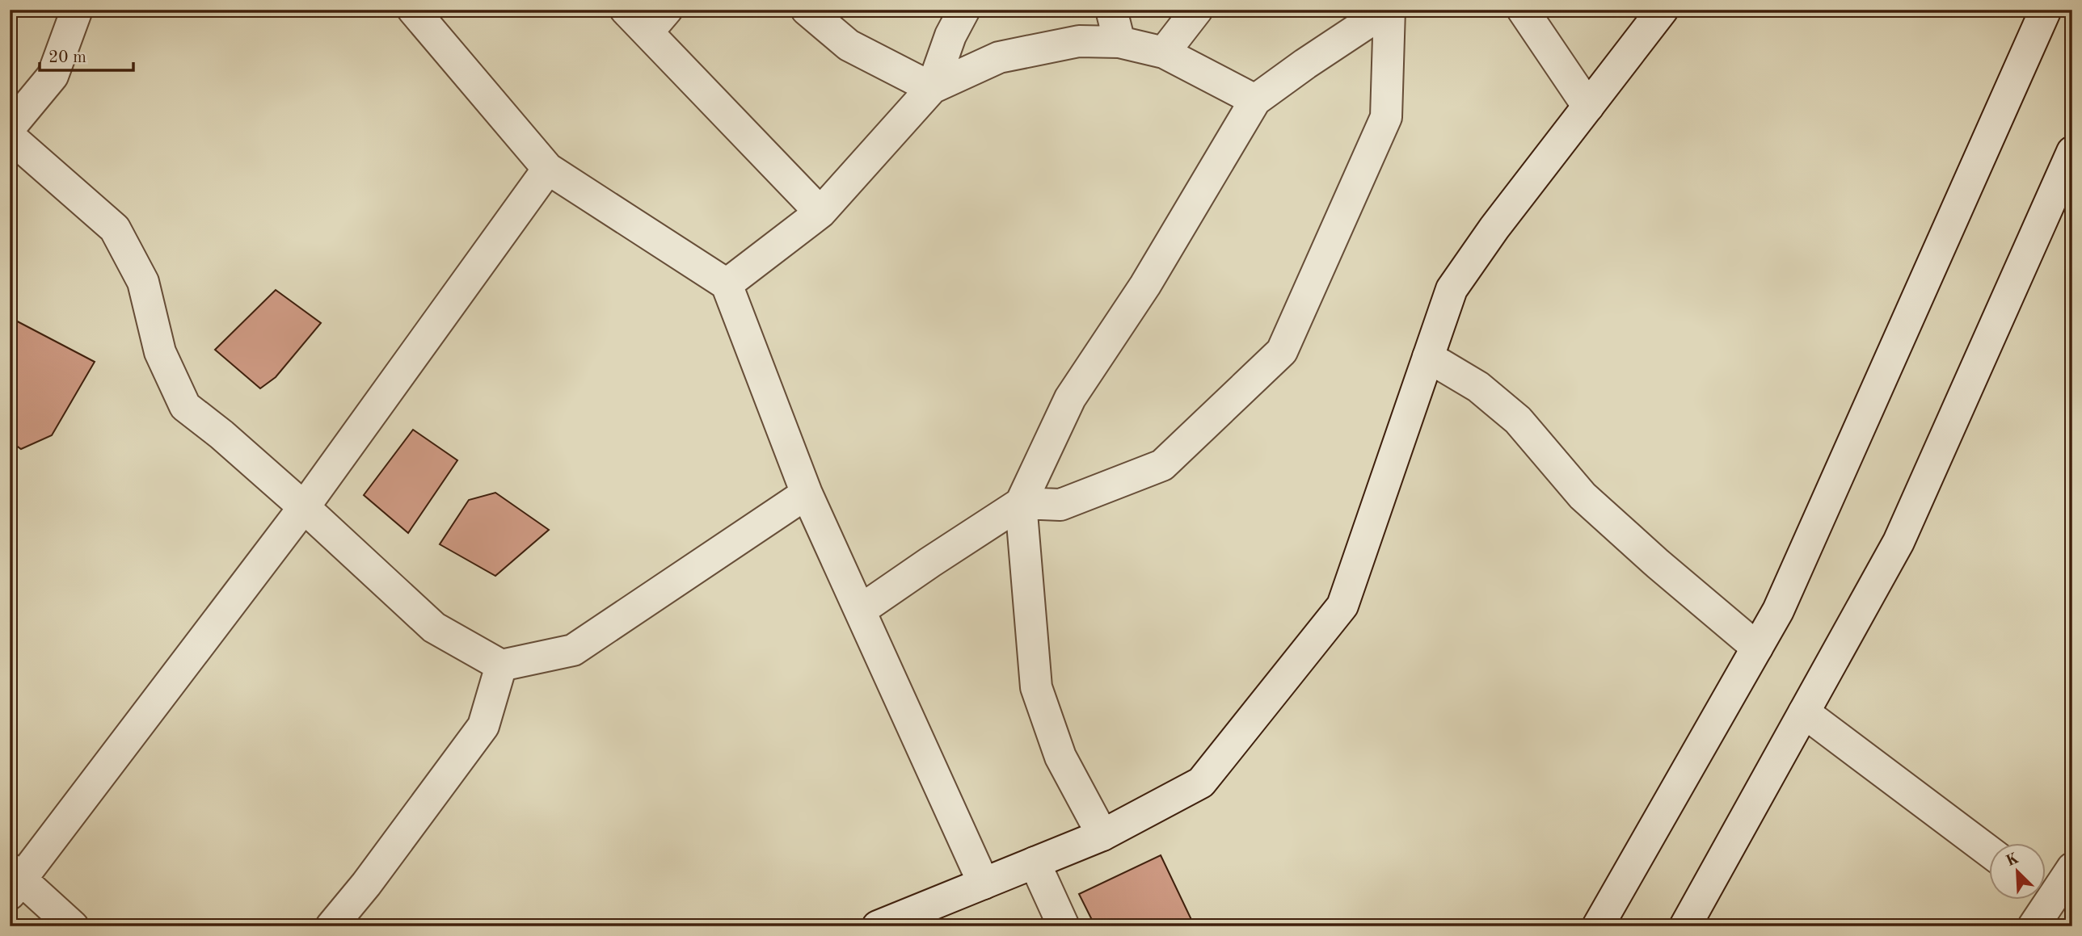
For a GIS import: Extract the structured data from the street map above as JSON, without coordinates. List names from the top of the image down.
{
  "scale_bar": "20 m",
  "north": "top left"
}
